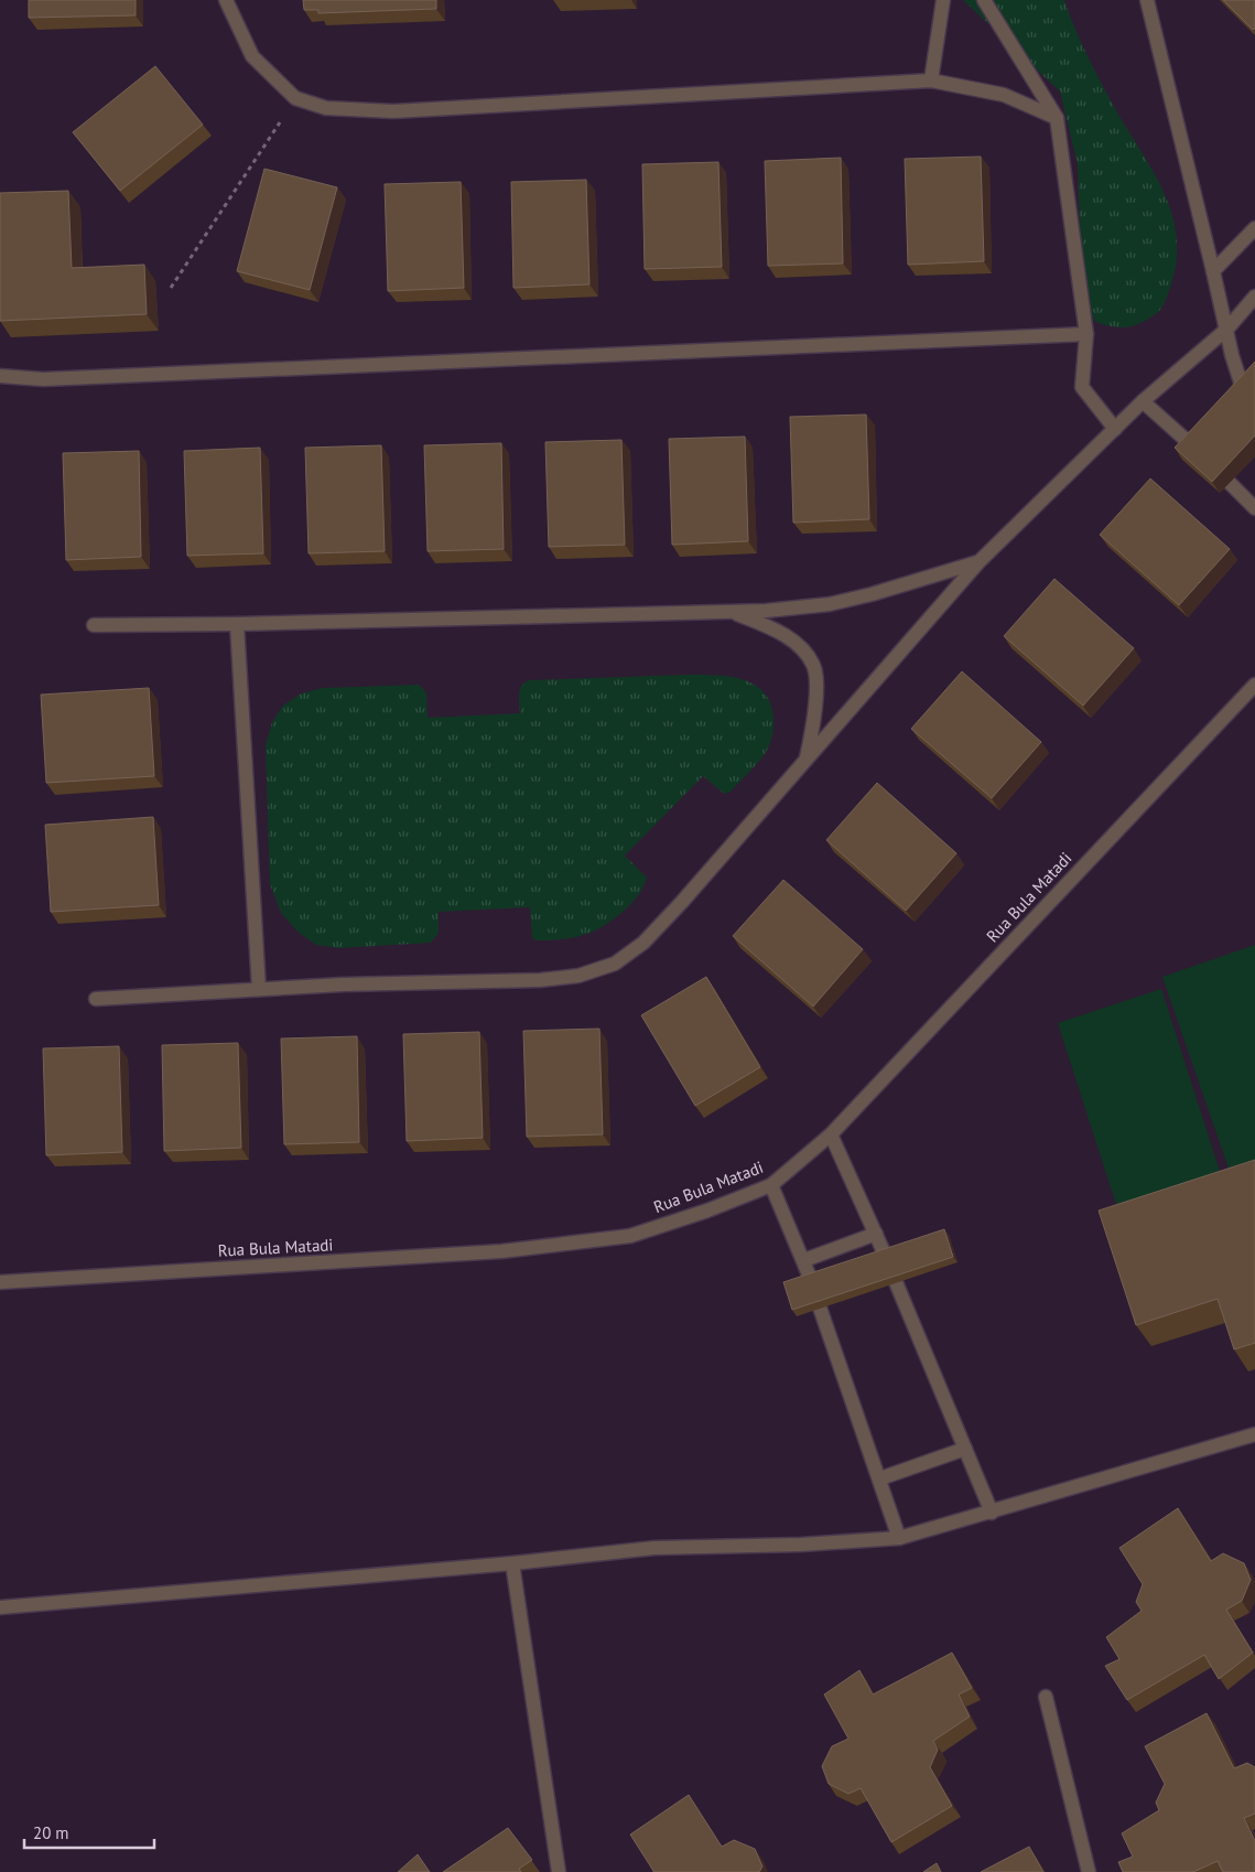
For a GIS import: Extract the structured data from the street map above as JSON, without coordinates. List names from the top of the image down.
{
  "streets": {
    "street": ["Rua Bula Matadi"]
  },
  "scale_bar": "20 m"
}
